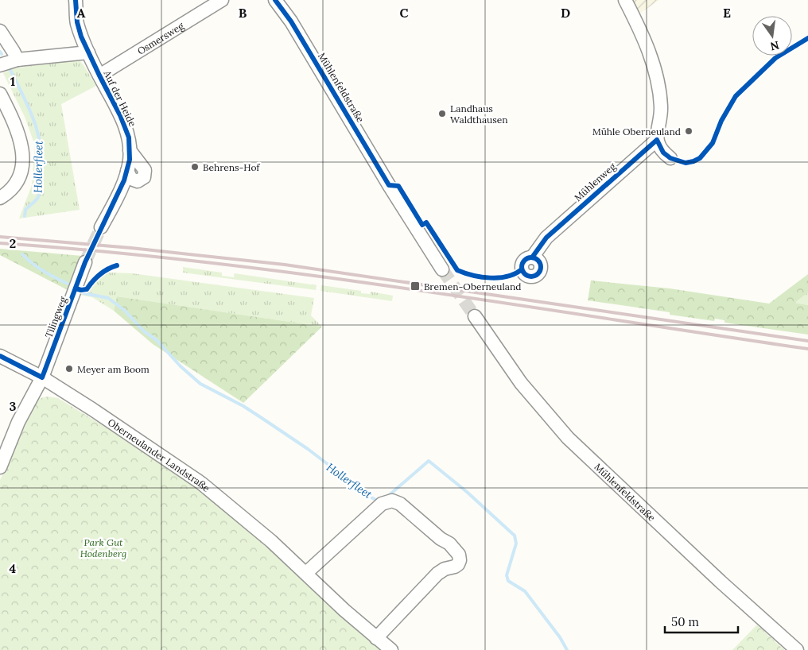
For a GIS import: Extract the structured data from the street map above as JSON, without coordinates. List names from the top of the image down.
{
  "streets": {
    "street": [
      "Osmersweg",
      "Mühlenfeldstraße",
      "Auf der Heide",
      "Mühlenweg",
      "Tilingweg",
      "Oberneulander Landstraße"
    ]
  },
  "crossings": [
    ["Osmersweg", "Auf der Heide"],
    ["Tilingweg", "Oberneulander Landstraße"]
  ],
  "water": ["Hollerfleet"],
  "parks": ["Park Gut Hodenberg"],
  "places": {
    "other": [
      "Landhaus Waldthausen",
      "Mühle Oberneuland",
      "Behrens-Hof",
      "Meyer am Boom"
    ],
    "transit": ["Bremen-Oberneuland"]
  },
  "scale_bar": "50 m",
  "north": "bottom",
  "grid": {
    "columns": [
      "A",
      "B",
      "C",
      "D",
      "E"
    ],
    "rows": [
      "1",
      "2",
      "3",
      "4"
    ]
  }
}
